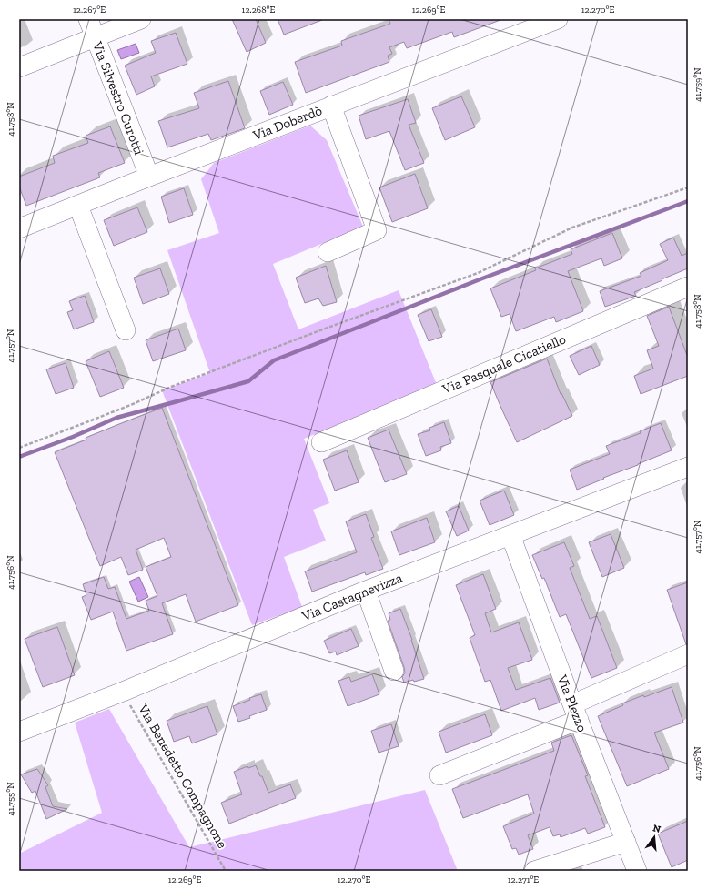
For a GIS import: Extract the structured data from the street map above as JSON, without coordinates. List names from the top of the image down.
{
  "streets": {
    "street": [
      "Via Silvestro Curotti",
      "Via Doberdò",
      "Via Pasquale Cicatiello",
      "Via Castagnevizza",
      "Via Plezzo"
    ],
    "path": ["Via Benedetto Compagnone"]
  },
  "crossings": [
    ["Via Silvestro Curotti", "Via Doberdò"],
    ["Via Castagnevizza", "Via Plezzo"],
    ["Via Castagnevizza", "Via Benedetto Compagnone"]
  ],
  "north": "top",
  "coordinates": [
    "12.267°E",
    "12.268°E",
    "12.269°E",
    "12.270°E",
    "41.759°N",
    "41.758°N",
    "41.757°N",
    "41.756°N",
    "41.755°N",
    "12.271°E"
  ]
}
